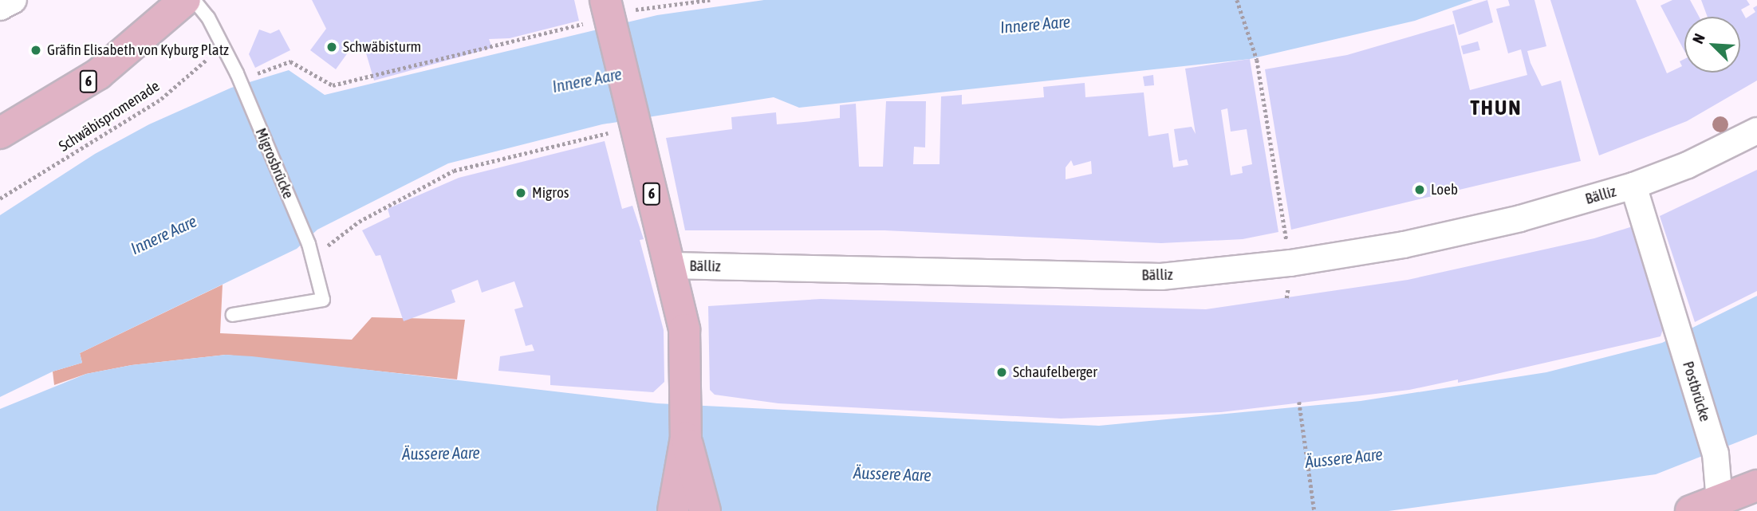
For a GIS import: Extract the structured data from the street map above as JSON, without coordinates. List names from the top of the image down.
{
  "streets": {
    "main road": ["6", "Bälliz"],
    "street": ["Postbrücke"],
    "lane": ["Migrosbrücke"],
    "path": ["Schwäbispromenade"]
  },
  "crossings": [
    ["6", "Bälliz"],
    ["Schwäbispromenade", "Migrosbrücke"],
    ["Bälliz", "Postbrücke"]
  ],
  "districts": ["THUN"],
  "water": ["Innere Aare", "Äussere Aare"],
  "places": [
    "Schwäbisturm",
    "Gräfin Elisabeth von Kyburg Platz",
    "Loeb",
    "Migros",
    "Schaufelberger"
  ],
  "north": "top left"
}
